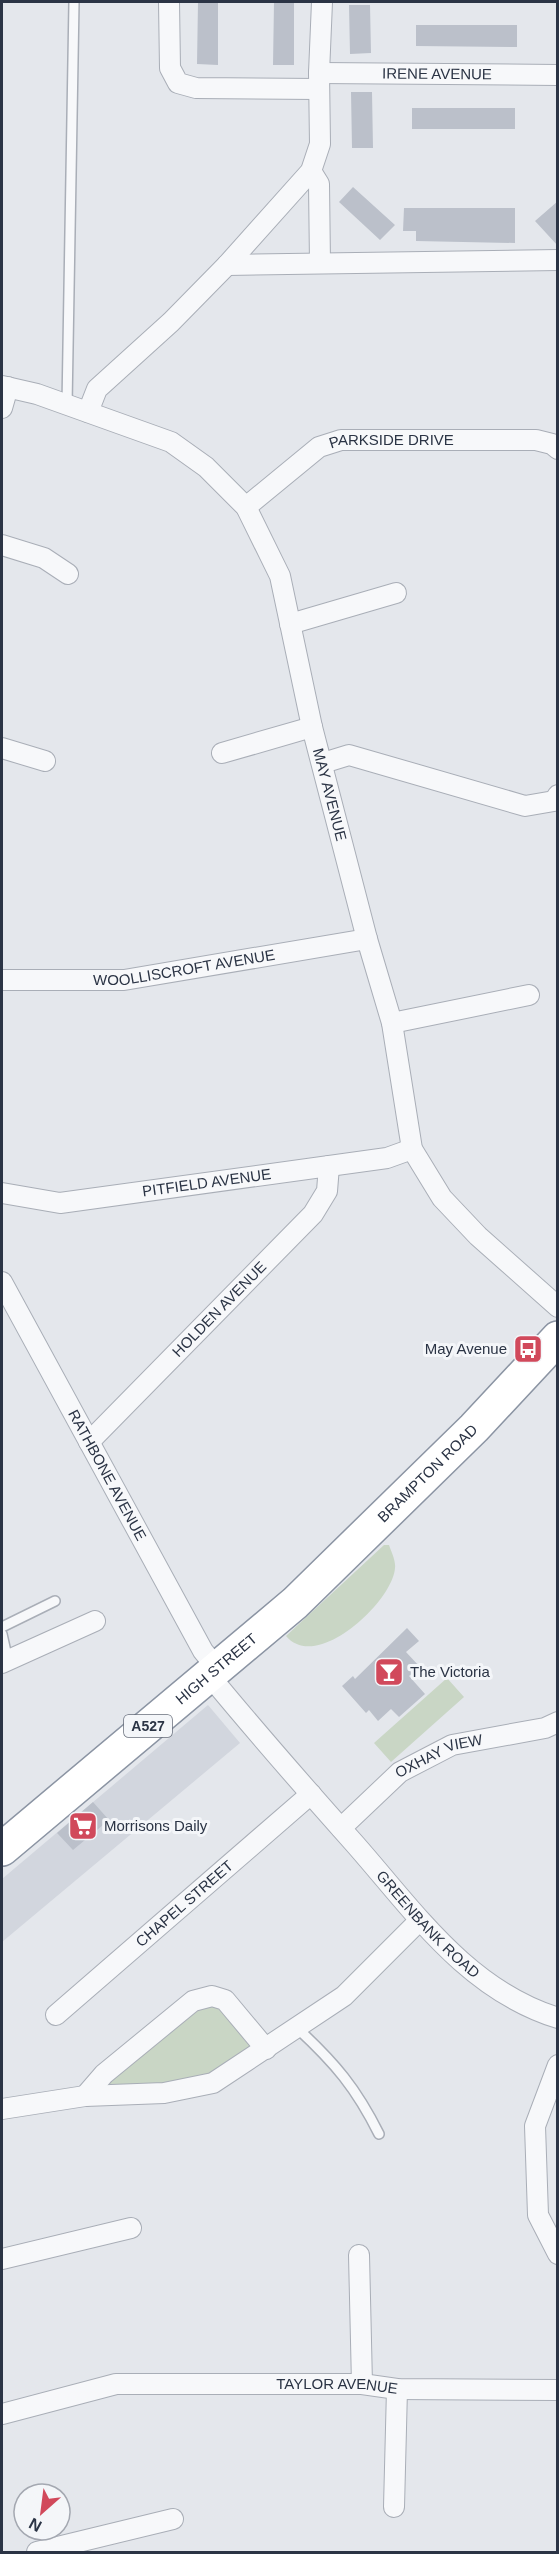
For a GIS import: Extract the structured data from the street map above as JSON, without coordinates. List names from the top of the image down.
{
  "streets": {
    "highway": ["BRAMPTON ROAD", "HIGH STREET", "A527"],
    "street": [
      "IRENE AVENUE",
      "PARKSIDE DRIVE",
      "MAY AVENUE",
      "WOOLLISCROFT AVENUE",
      "PITFIELD AVENUE",
      "HOLDEN AVENUE",
      "RATHBONE AVENUE",
      "OXHAY VIEW",
      "CHAPEL STREET",
      "GREENBANK ROAD",
      "TAYLOR AVENUE"
    ]
  },
  "crossings": [
    ["PARKSIDE DRIVE", "MAY AVENUE"],
    ["MAY AVENUE", "WOOLLISCROFT AVENUE"],
    ["MAY AVENUE", "PITFIELD AVENUE"],
    ["PITFIELD AVENUE", "HOLDEN AVENUE"],
    ["HOLDEN AVENUE", "RATHBONE AVENUE"],
    ["BRAMPTON ROAD", "HIGH STREET"],
    ["RATHBONE AVENUE", "HIGH STREET"],
    ["RATHBONE AVENUE", "CHAPEL STREET"],
    ["RATHBONE AVENUE", "GREENBANK ROAD"],
    ["OXHAY VIEW", "GREENBANK ROAD"],
    ["CHAPEL STREET", "GREENBANK ROAD"]
  ],
  "places": {
    "bus stop": ["May Avenue"],
    "bar": ["The Victoria"],
    "supermarket": ["Morrisons Daily"]
  },
  "north": "bottom left"
}
